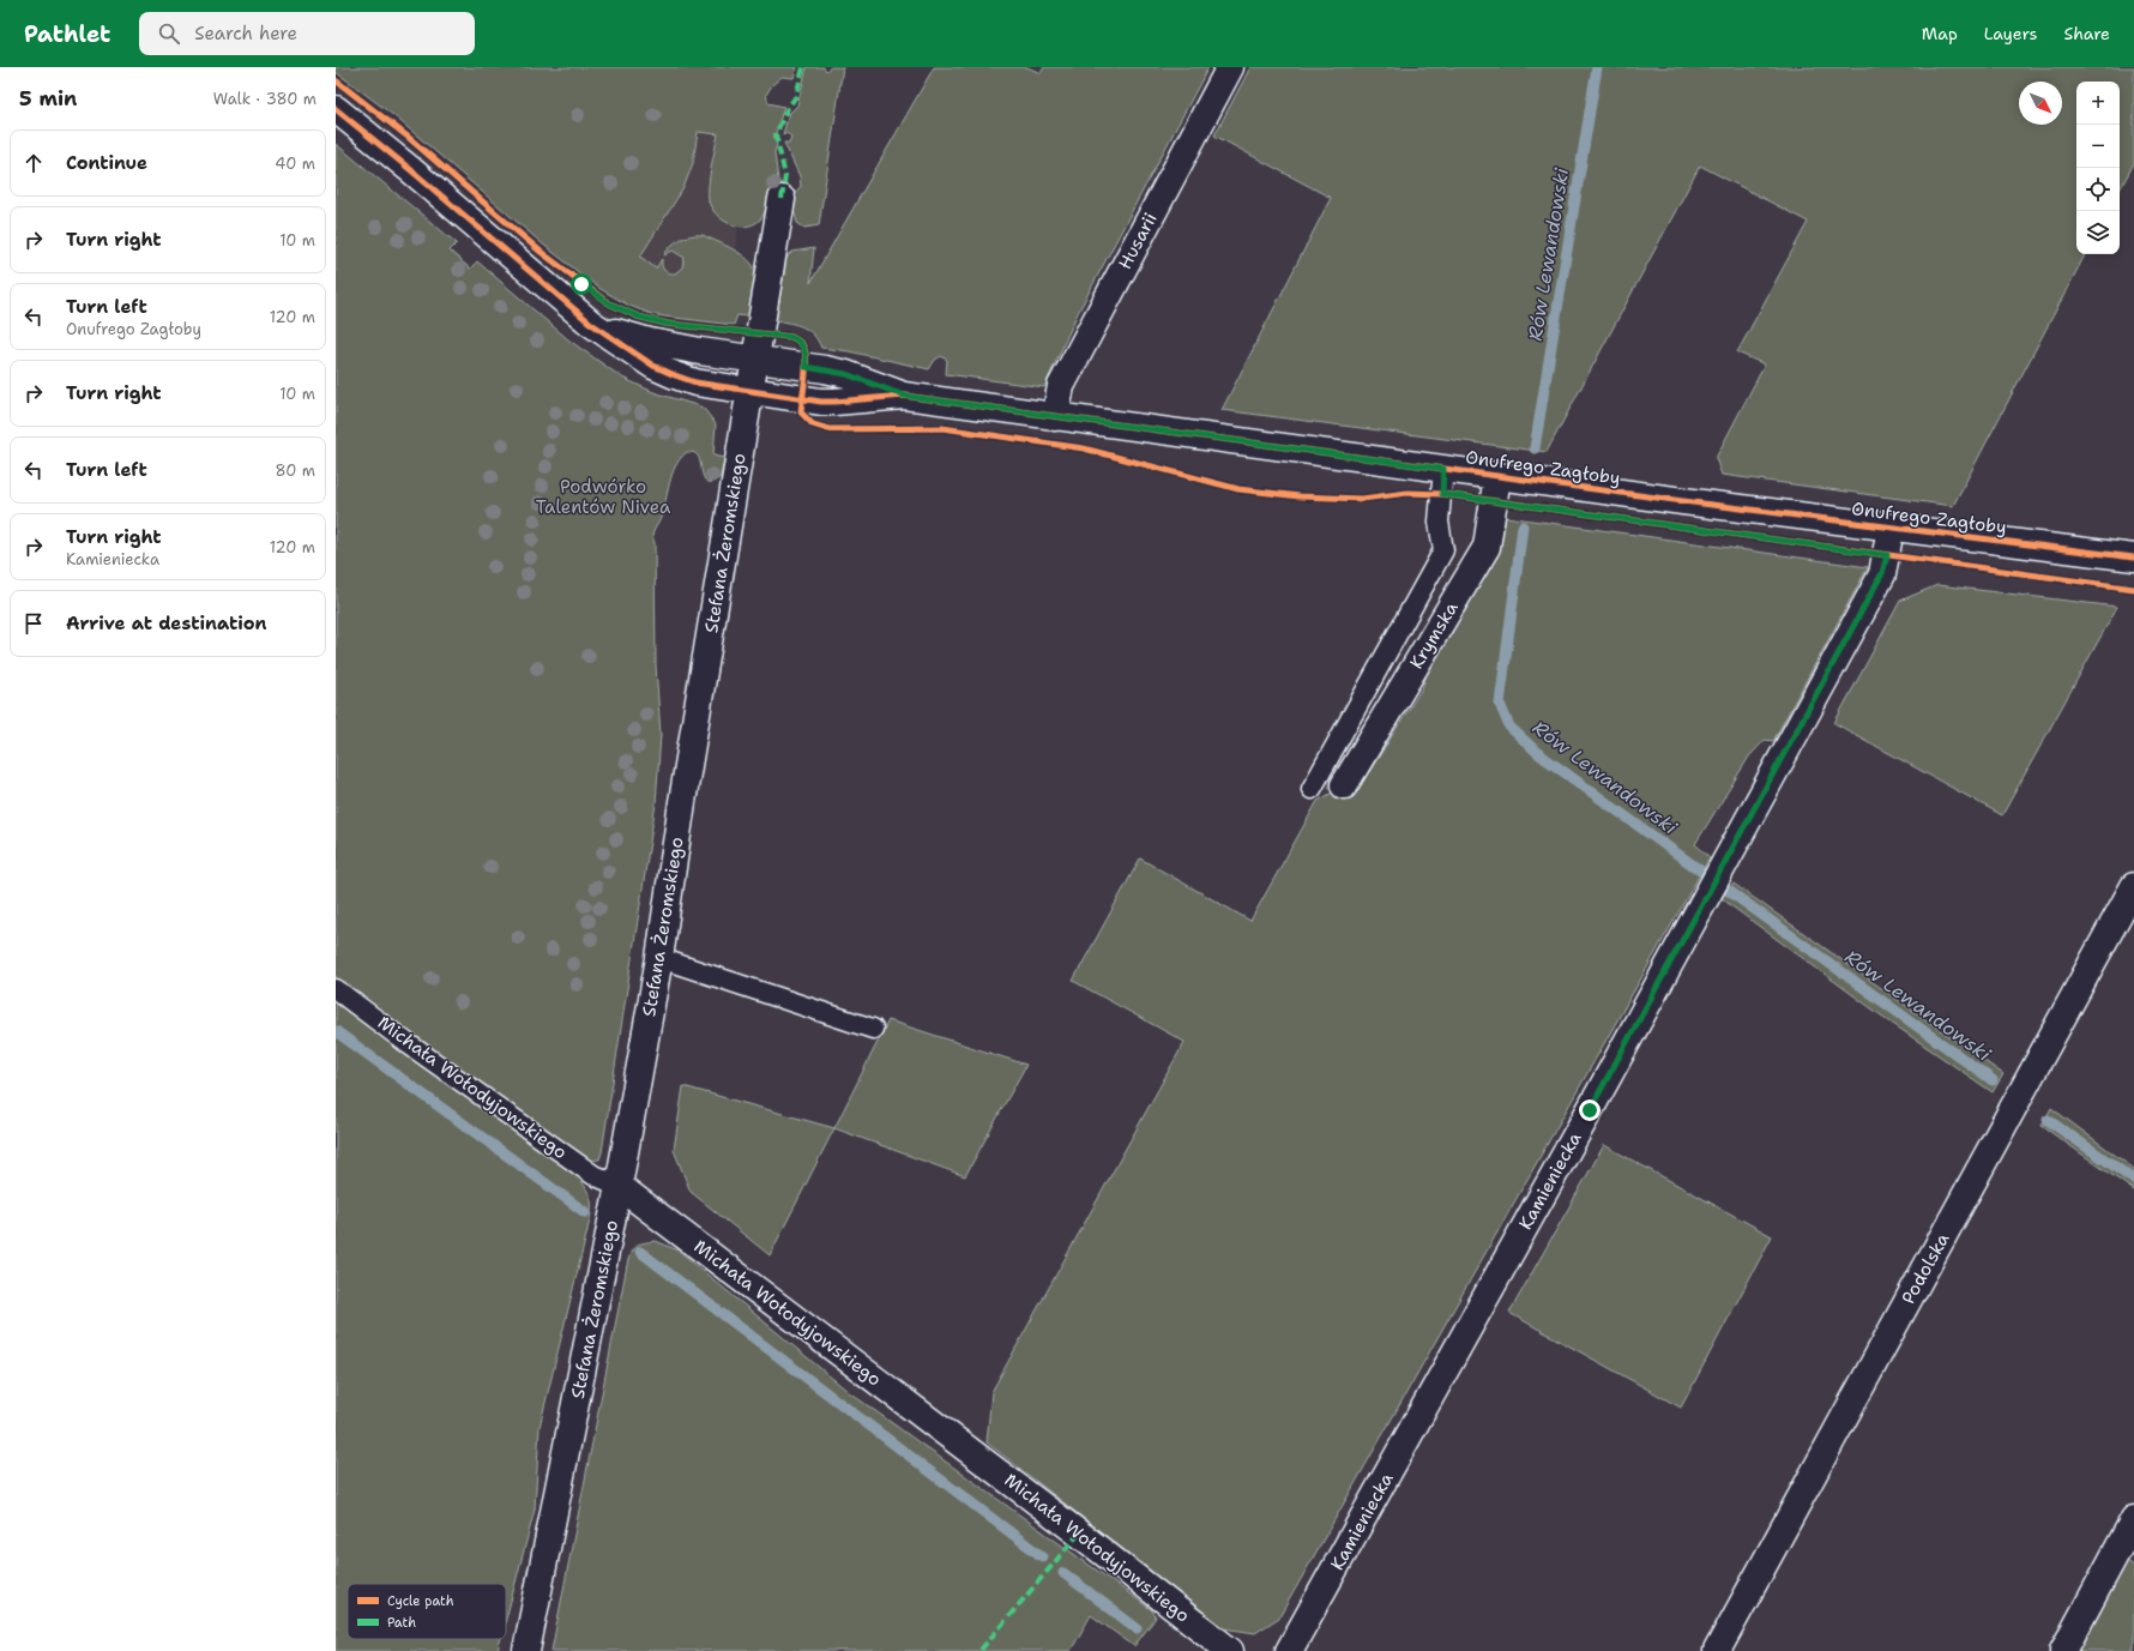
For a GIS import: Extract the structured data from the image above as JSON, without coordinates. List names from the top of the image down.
{
  "streets": {
    "street": [
      "Husarii",
      "Onufrego Zagłoby",
      "Stefana Żeromskiego",
      "Krymska",
      "Michała Wołodyjowskiego",
      "Kamieniecka",
      "Podolska"
    ]
  },
  "crossings": [
    ["Husarii", "Onufrego Zagłoby"],
    ["Onufrego Zagłoby", "Stefana Żeromskiego"],
    ["Onufrego Zagłoby", "Krymska"],
    ["Onufrego Zagłoby", "Kamieniecka"],
    ["Stefana Żeromskiego", "Michała Wołodyjowskiego"]
  ],
  "water": ["Rów Lewandowski"],
  "parks": ["Podwórko Talentów Nivea"],
  "legend": ["Cycle path", "Path"],
  "north": "bottom right",
  "page": {
    "header": "Pathlet",
    "search": "Search here",
    "nav": ["Map", "Layers", "Share"],
    "heading": ["5 min", "Walk · 380 m"],
    "map_buttons": ["+", "−"],
    "list": [
      ["Continue", "40 m"],
      ["Turn right", "10 m"],
      ["Turn left", "Onufrego Zagłoby", "120 m"],
      ["Turn right", "10 m"],
      ["Turn left", "80 m"],
      ["Turn right", "Kamieniecka", "120 m"],
      "Arrive at destination"
    ]
  }
}
